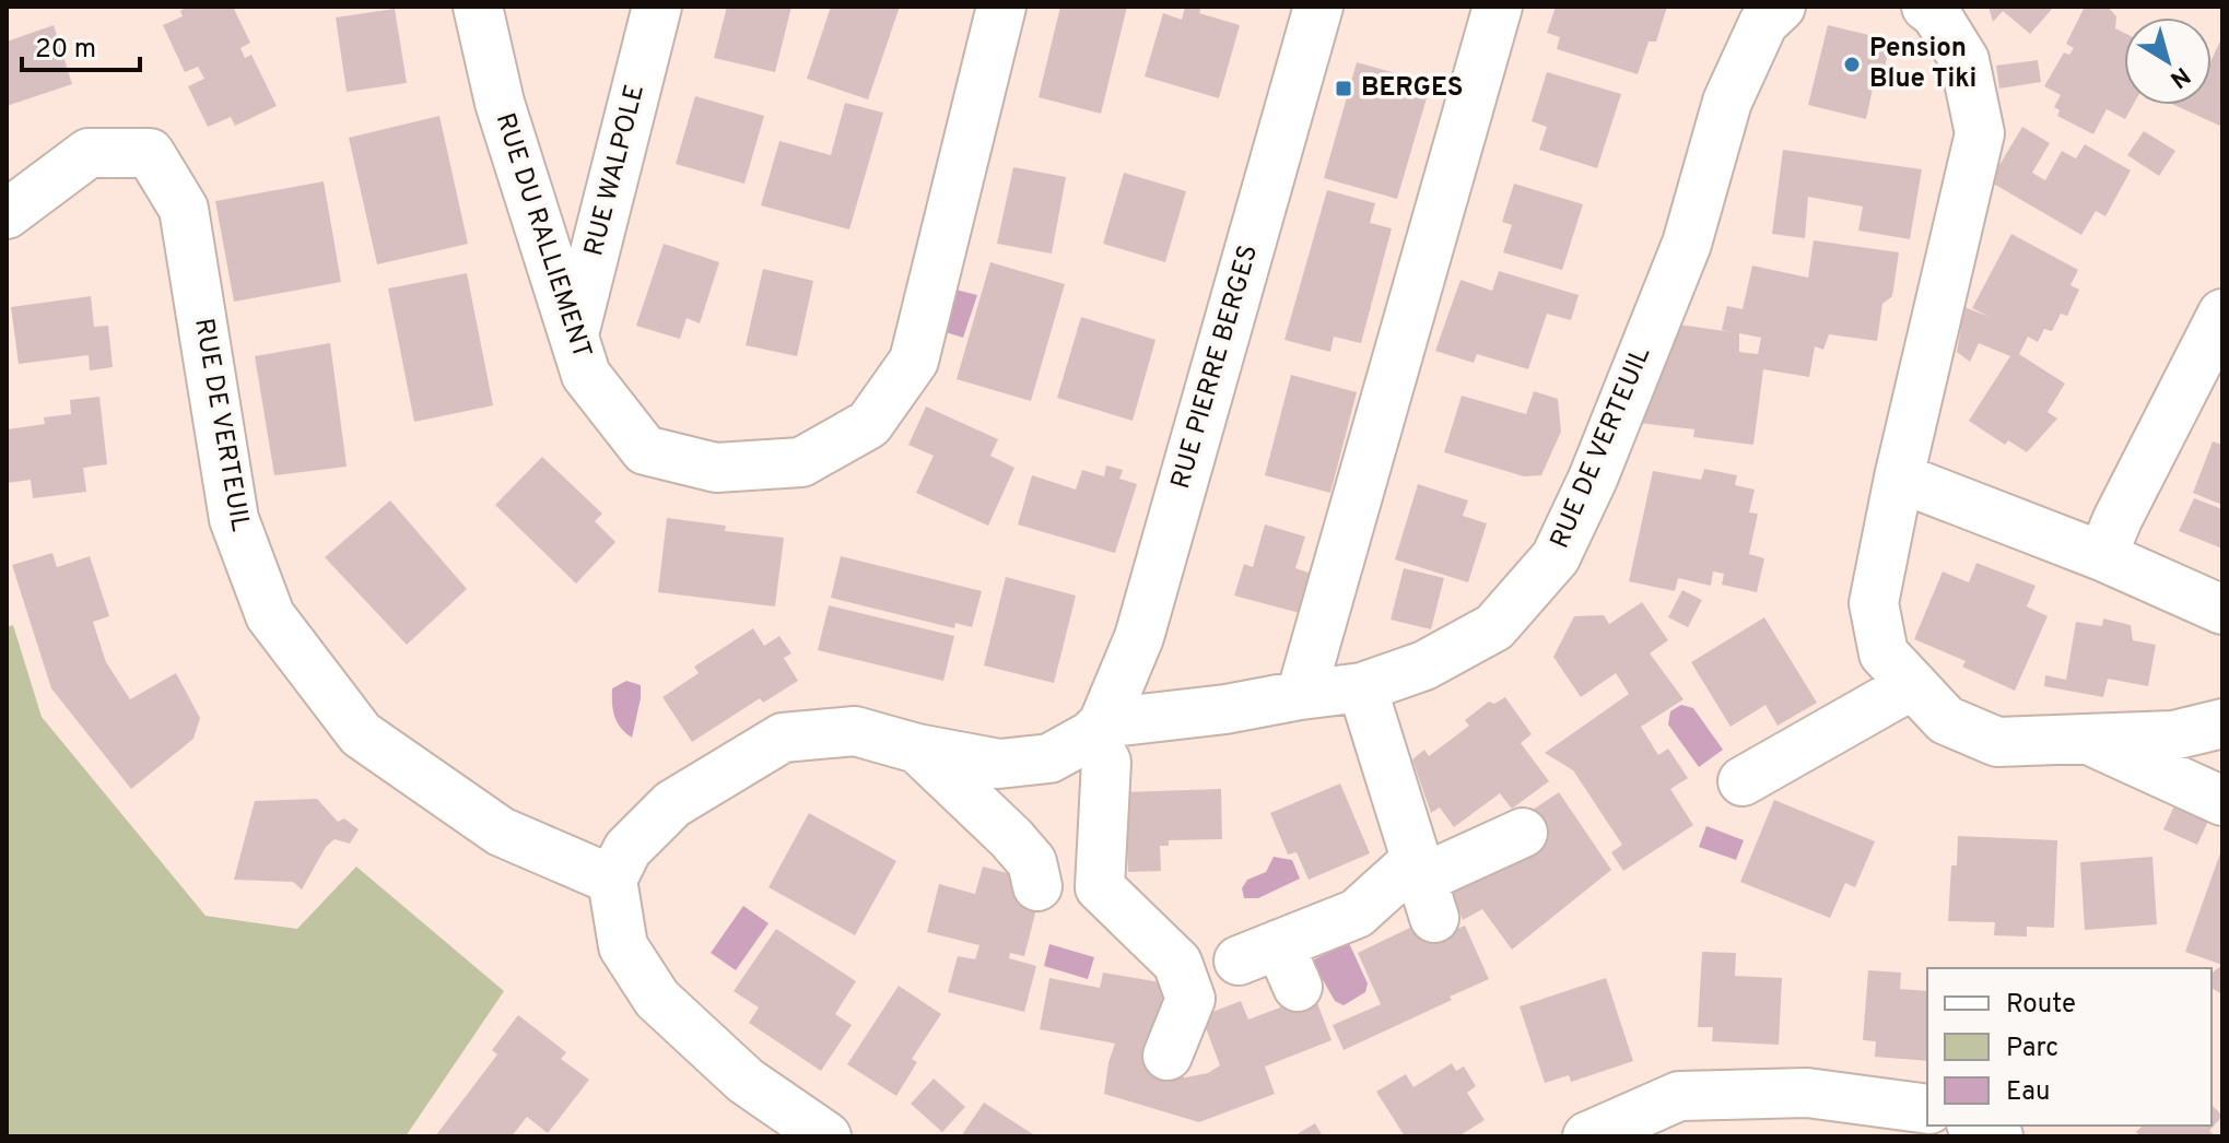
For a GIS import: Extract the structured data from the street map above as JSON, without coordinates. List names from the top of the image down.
{
  "streets": {
    "street": [
      "RUE WALPOLE",
      "RUE DU RALLIEMENT",
      "RUE PIERRE BERGES",
      "RUE DE VERTEUIL"
    ]
  },
  "crossings": [
    ["RUE WALPOLE", "RUE DU RALLIEMENT"],
    ["RUE PIERRE BERGES", "RUE DE VERTEUIL"]
  ],
  "places": {
    "other": ["Pension Blue Tiki"],
    "transit": ["BERGES"]
  },
  "legend": ["Route", "Parc", "Eau"],
  "scale_bar": "20 m",
  "north": "bottom right"
}
